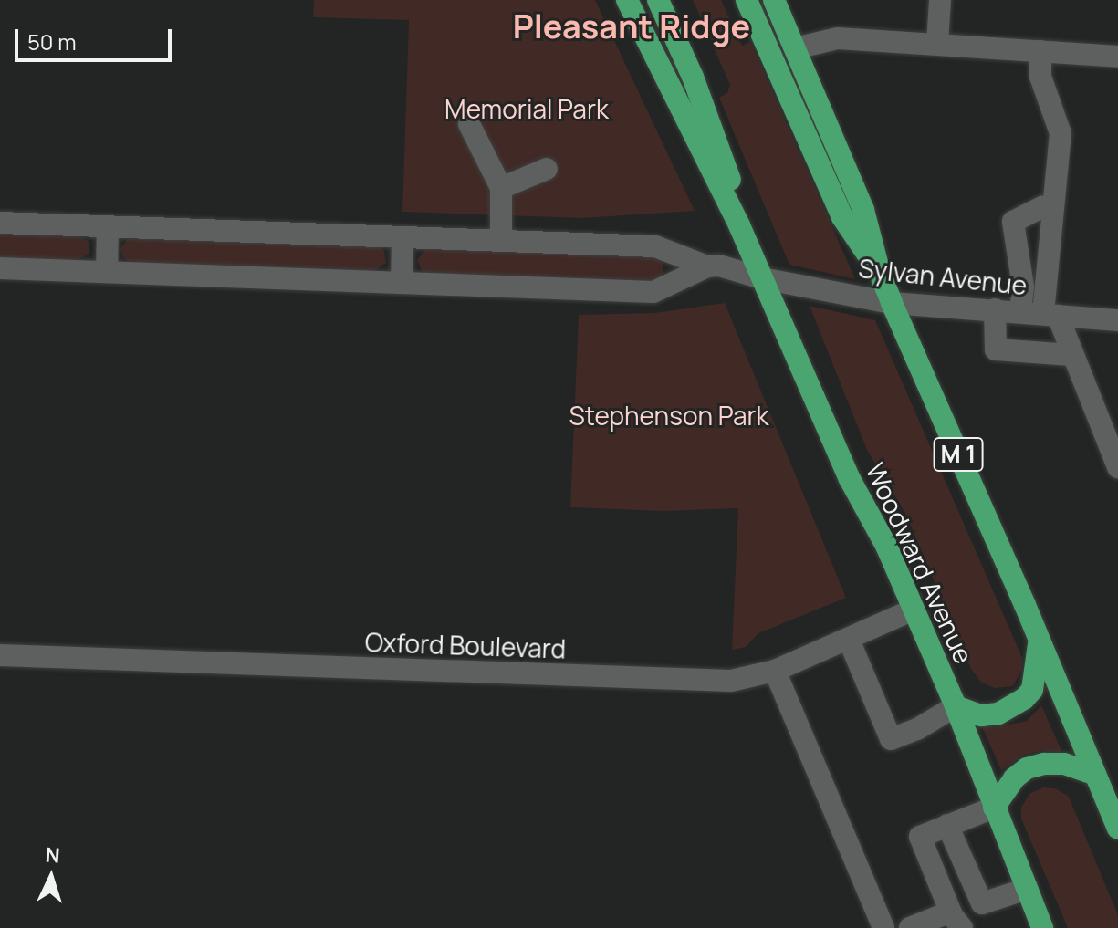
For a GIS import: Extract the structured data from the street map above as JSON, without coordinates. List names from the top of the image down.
{
  "streets": {
    "main road": ["M 1", "Woodward Avenue"],
    "street": ["Sylvan Avenue", "Oxford Boulevard"]
  },
  "crossings": [
    ["Sylvan Avenue", "M 1"],
    ["Sylvan Avenue", "Woodward Avenue"],
    ["Woodward Avenue", "Oxford Boulevard"]
  ],
  "districts": ["Pleasant Ridge"],
  "parks": ["Memorial Park", "Stephenson Park"],
  "scale_bar": "50 m",
  "north": "top"
}
